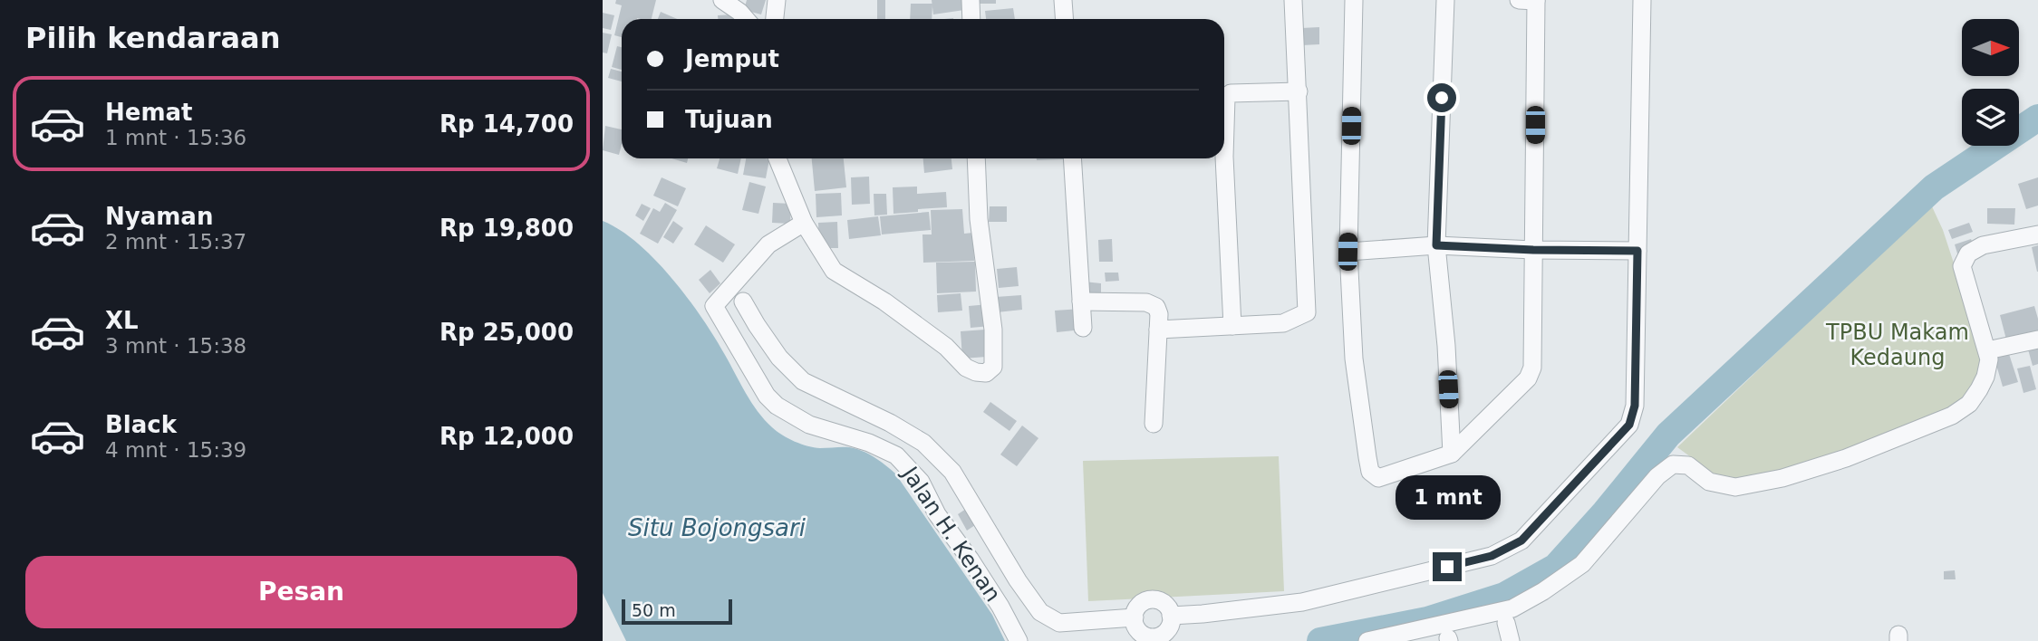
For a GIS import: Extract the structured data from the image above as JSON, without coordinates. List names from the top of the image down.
{
  "streets": {
    "street": ["Jalan H. Kenan"]
  },
  "water": ["Situ Bojongsari"],
  "parks": ["TPBU Makam Kedaung"],
  "scale_bar": "50 m",
  "north": "right",
  "page": {
    "heading": "Pilih kendaraan",
    "banner": ["Jemput", "Tujuan"],
    "list": [
      {
        "name": "Hemat",
        "note": "1 mnt · 15:36",
        "value": "Rp 14,700"
      },
      {
        "name": "Nyaman",
        "note": "2 mnt · 15:37",
        "value": "Rp 19,800"
      },
      {
        "name": "XL",
        "note": "3 mnt · 15:38",
        "value": "Rp 25,000"
      },
      {
        "name": "Black",
        "note": "4 mnt · 15:39",
        "value": "Rp 12,000"
      }
    ],
    "bubble": "1 mnt",
    "buttons": "Pesan",
    "scale": "50 m"
  }
}
